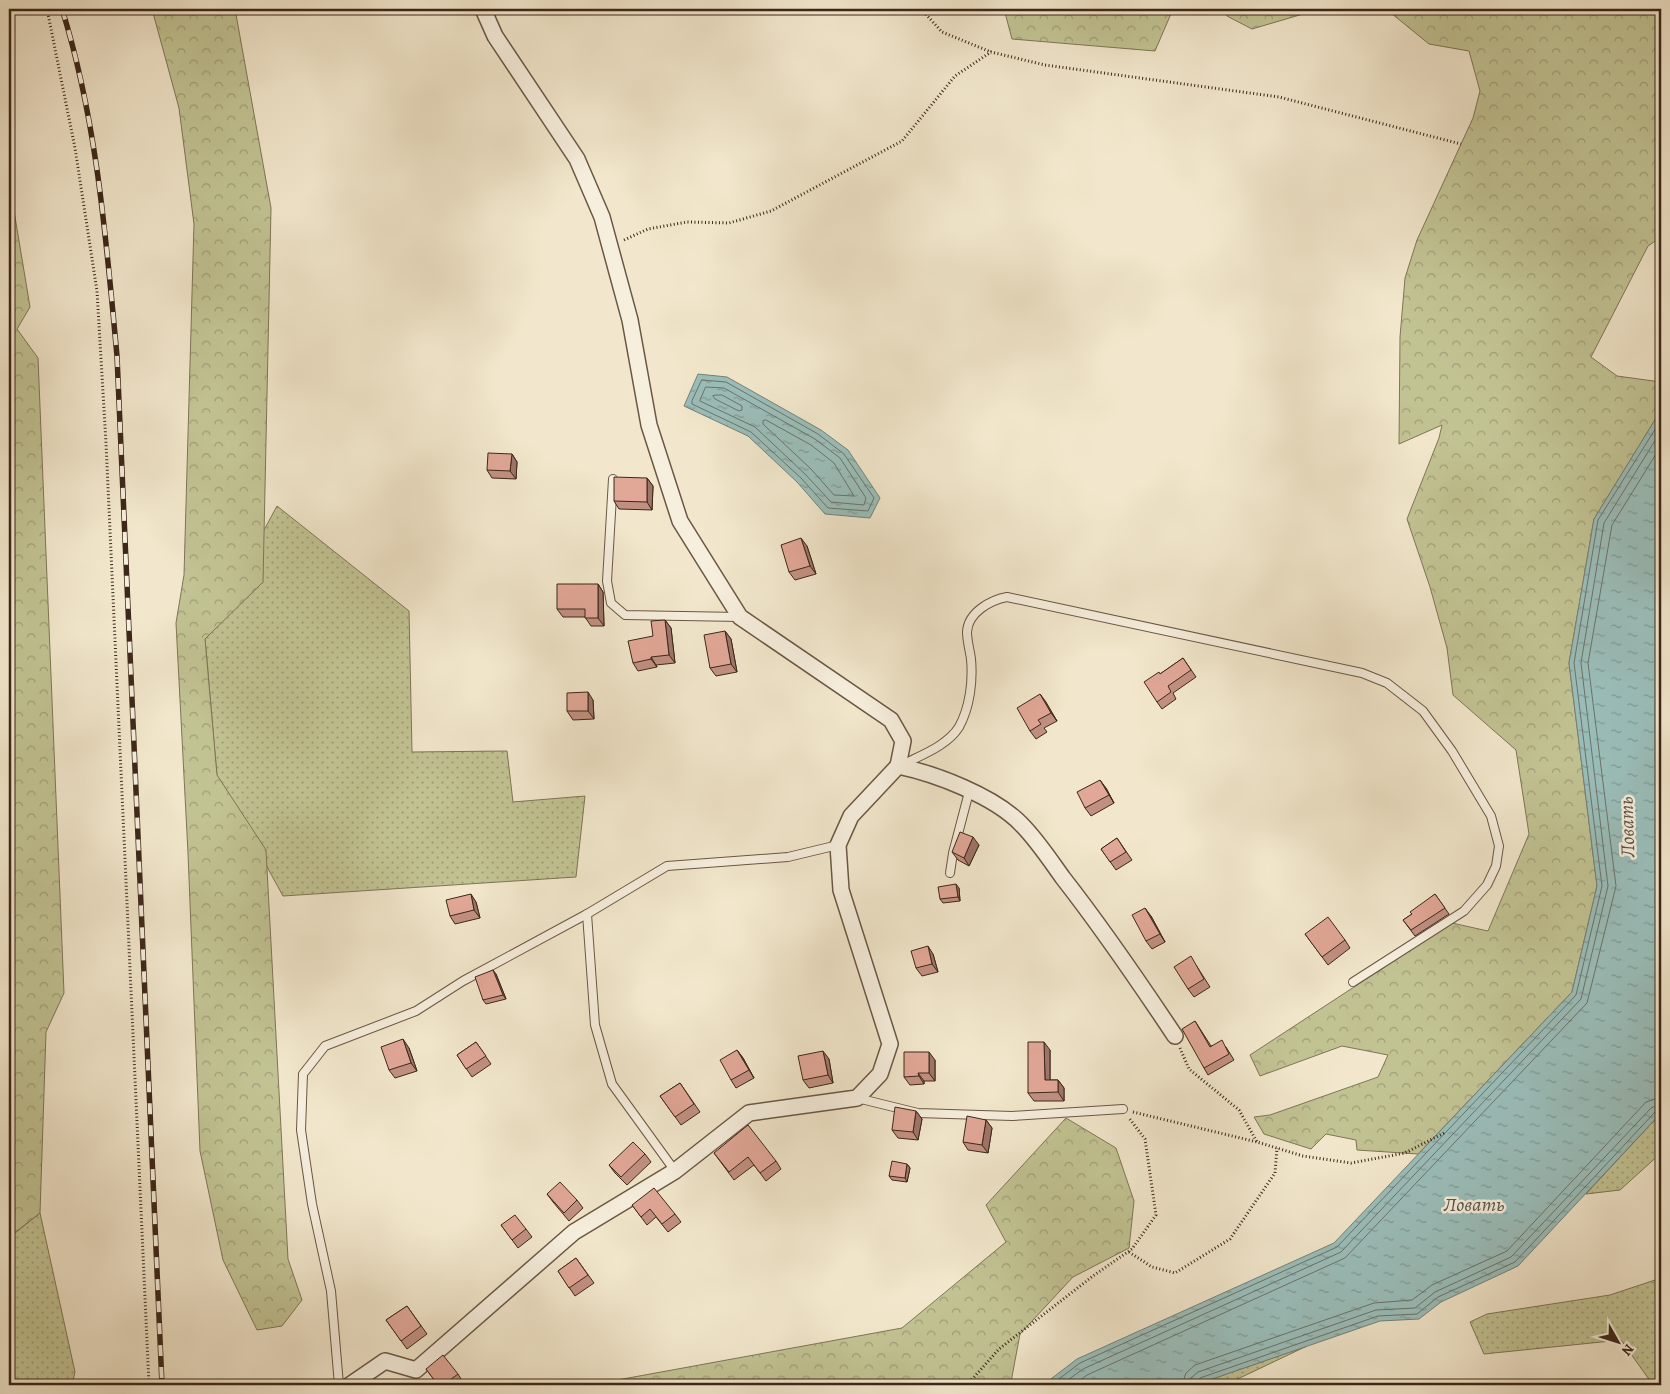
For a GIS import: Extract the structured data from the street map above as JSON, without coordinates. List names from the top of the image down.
{
  "water": ["Ловать"],
  "north": "bottom right"
}
